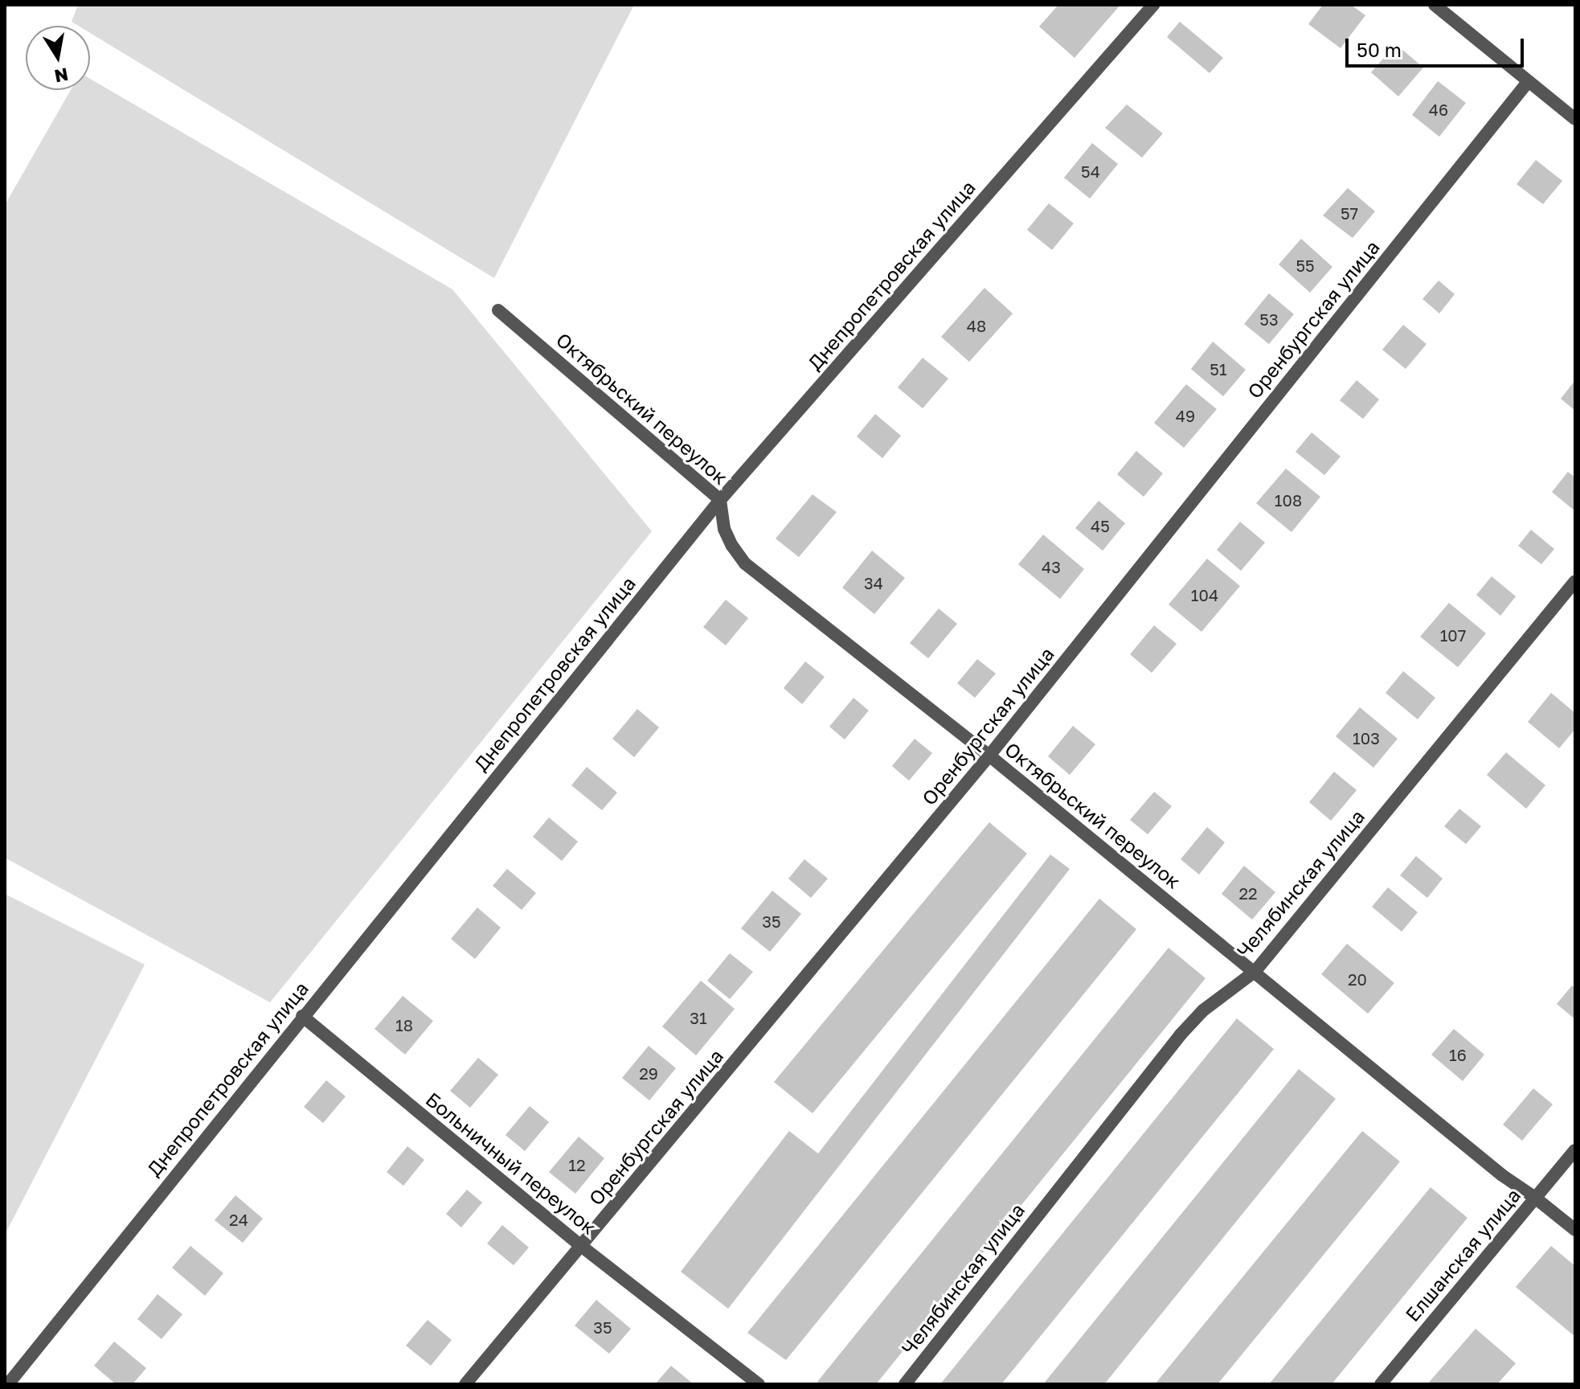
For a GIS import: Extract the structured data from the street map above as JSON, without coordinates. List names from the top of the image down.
{
  "streets": {
    "street": [
      "Днепропетровская улица",
      "Оренбургская улица",
      "Октябрьский переулок",
      "Челябинская улица",
      "Больничный переулок",
      "Елшанская улица"
    ]
  },
  "crossings": [
    ["Днепропетровская улица", "Октябрьский переулок"],
    ["Днепропетровская улица", "Больничный переулок"],
    ["Оренбургская улица", "Октябрьский переулок"],
    ["Оренбургская улица", "Больничный переулок"],
    ["Октябрьский переулок", "Челябинская улица"],
    ["Октябрьский переулок", "Елшанская улица"]
  ],
  "house_numbers": [
    "46",
    "54",
    "57",
    "55",
    "53",
    "48",
    "51",
    "49",
    "108",
    "45",
    "43",
    "34",
    "104",
    "107",
    "103",
    "22",
    "35",
    "20",
    "31",
    "18",
    "16",
    "29",
    "12",
    "24",
    "35"
  ],
  "scale_bar": "50 m",
  "north": "bottom"
}
